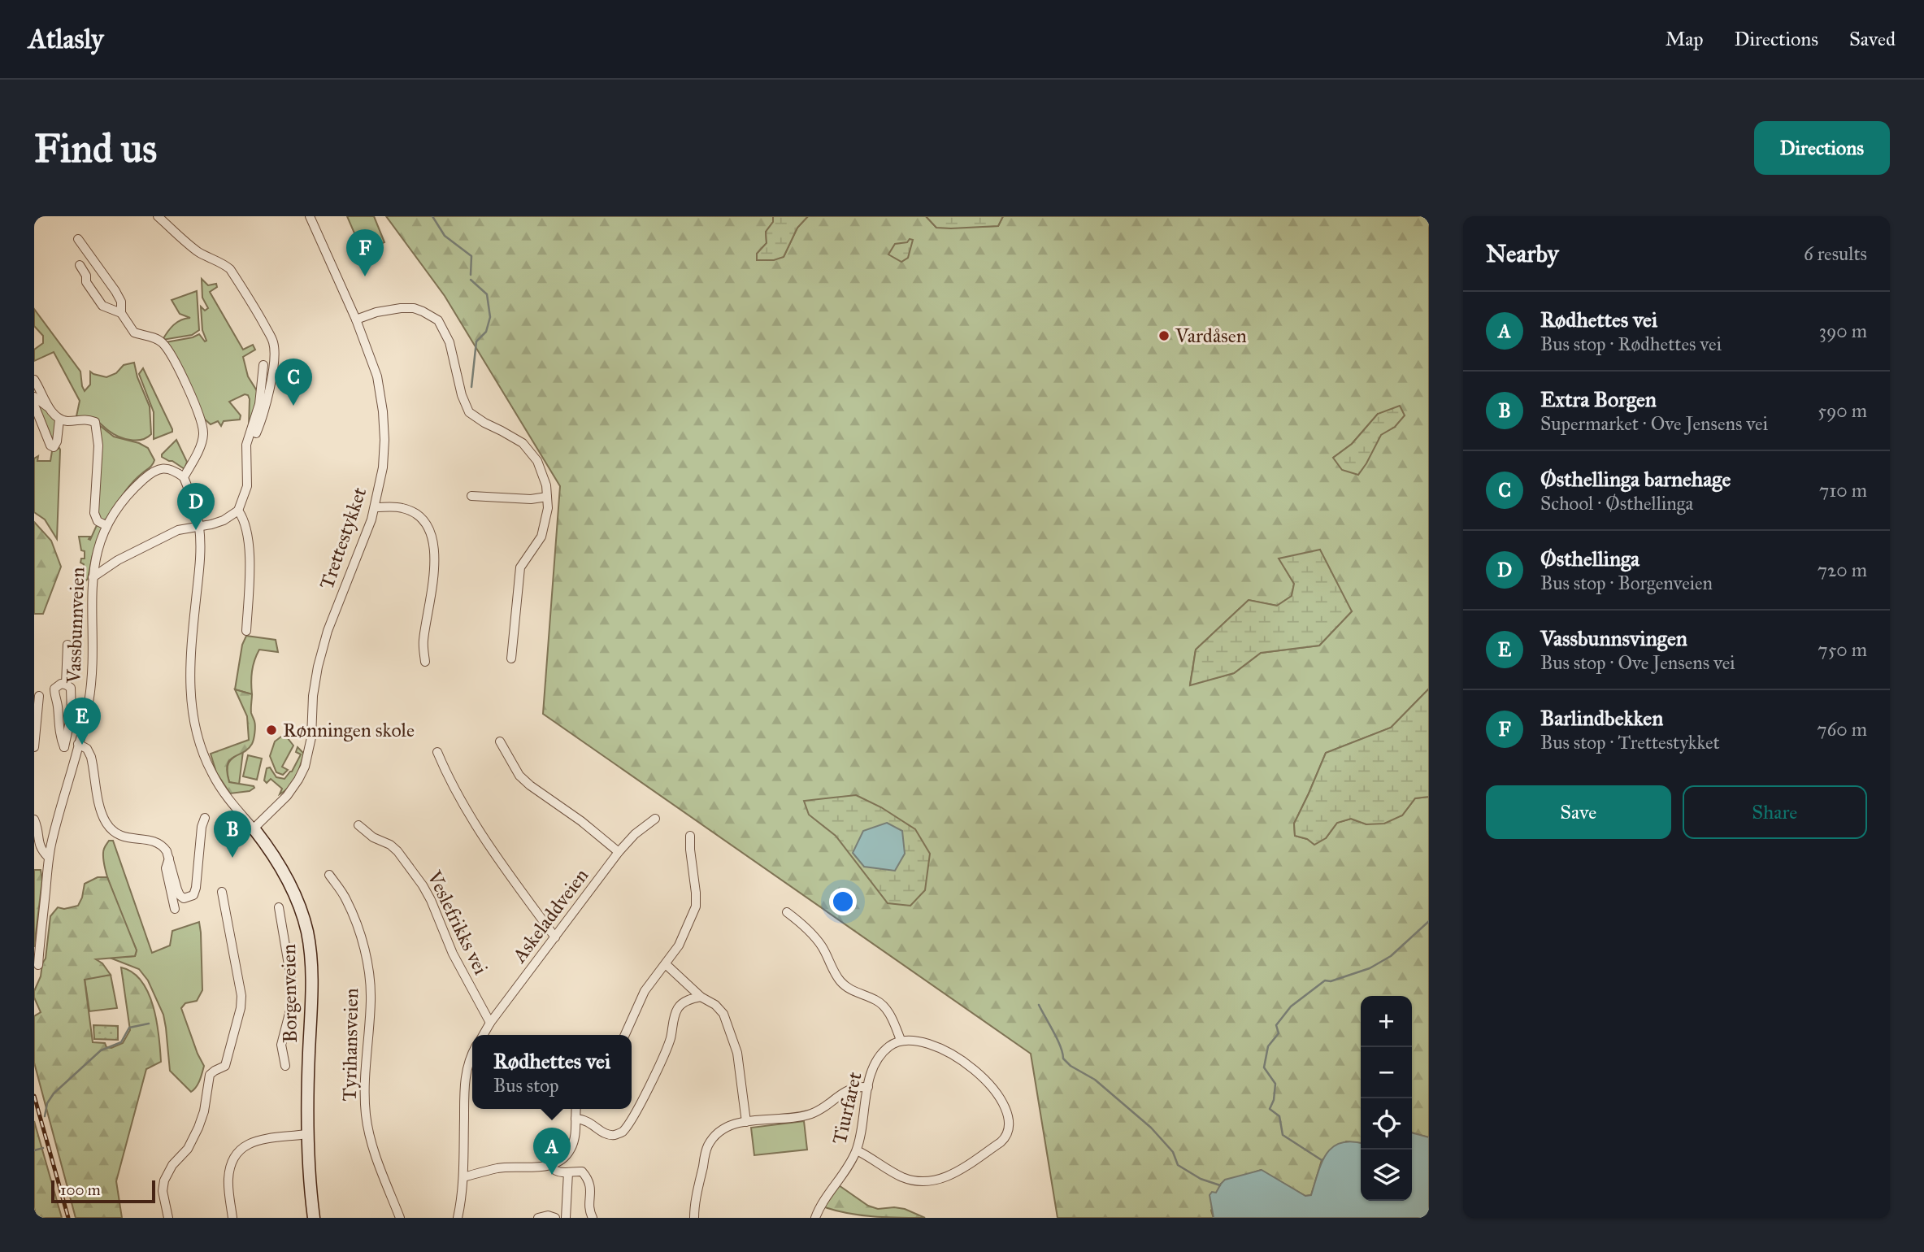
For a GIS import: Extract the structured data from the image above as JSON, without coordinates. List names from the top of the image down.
{
  "streets": {
    "street": [
      "Trettestykket",
      "Vassbunnveien",
      "Askeladdveien",
      "Veslefrikks vei",
      "Borgenveien",
      "Tyrihansveien",
      "Tiurfaret"
    ]
  },
  "crossings": [
    ["Trettestykket", "Borgenveien"],
    ["Vassbunnveien", "Borgenveien"],
    ["Askeladdveien", "Veslefrikks vei"]
  ],
  "places": ["Vardåsen", "Rønningen skole"],
  "scale_bar": "100 m",
  "page": {
    "header": "Atlasly",
    "nav": ["Map", "Directions", "Saved"],
    "buttons": [
      "Directions",
      ["Save", "Share"]
    ],
    "title": "Find us",
    "heading": ["Nearby", "6 results"],
    "pins": [
      "F",
      "C",
      "D",
      "E",
      "B",
      "A"
    ],
    "list": [
      {
        "mark": "A",
        "name": "Rødhettes vei",
        "note": "Bus stop · Rødhettes vei",
        "value": "390 m"
      },
      {
        "mark": "B",
        "name": "Extra Borgen",
        "note": "Supermarket · Ove Jensens vei",
        "value": "590 m"
      },
      {
        "mark": "C",
        "name": "Østhellinga barnehage",
        "note": "School · Østhellinga",
        "value": "710 m"
      },
      {
        "mark": "D",
        "name": "Østhellinga",
        "note": "Bus stop · Borgenveien",
        "value": "720 m"
      },
      {
        "mark": "E",
        "name": "Vassbunnsvingen",
        "note": "Bus stop · Ove Jensens vei",
        "value": "750 m"
      },
      {
        "mark": "F",
        "name": "Barlindbekken",
        "note": "Bus stop · Trettestykket",
        "value": "760 m"
      }
    ],
    "map_buttons": ["+", "−"],
    "popup": ["Rødhettes vei", "Bus stop"],
    "scale": "100 m"
  }
}
